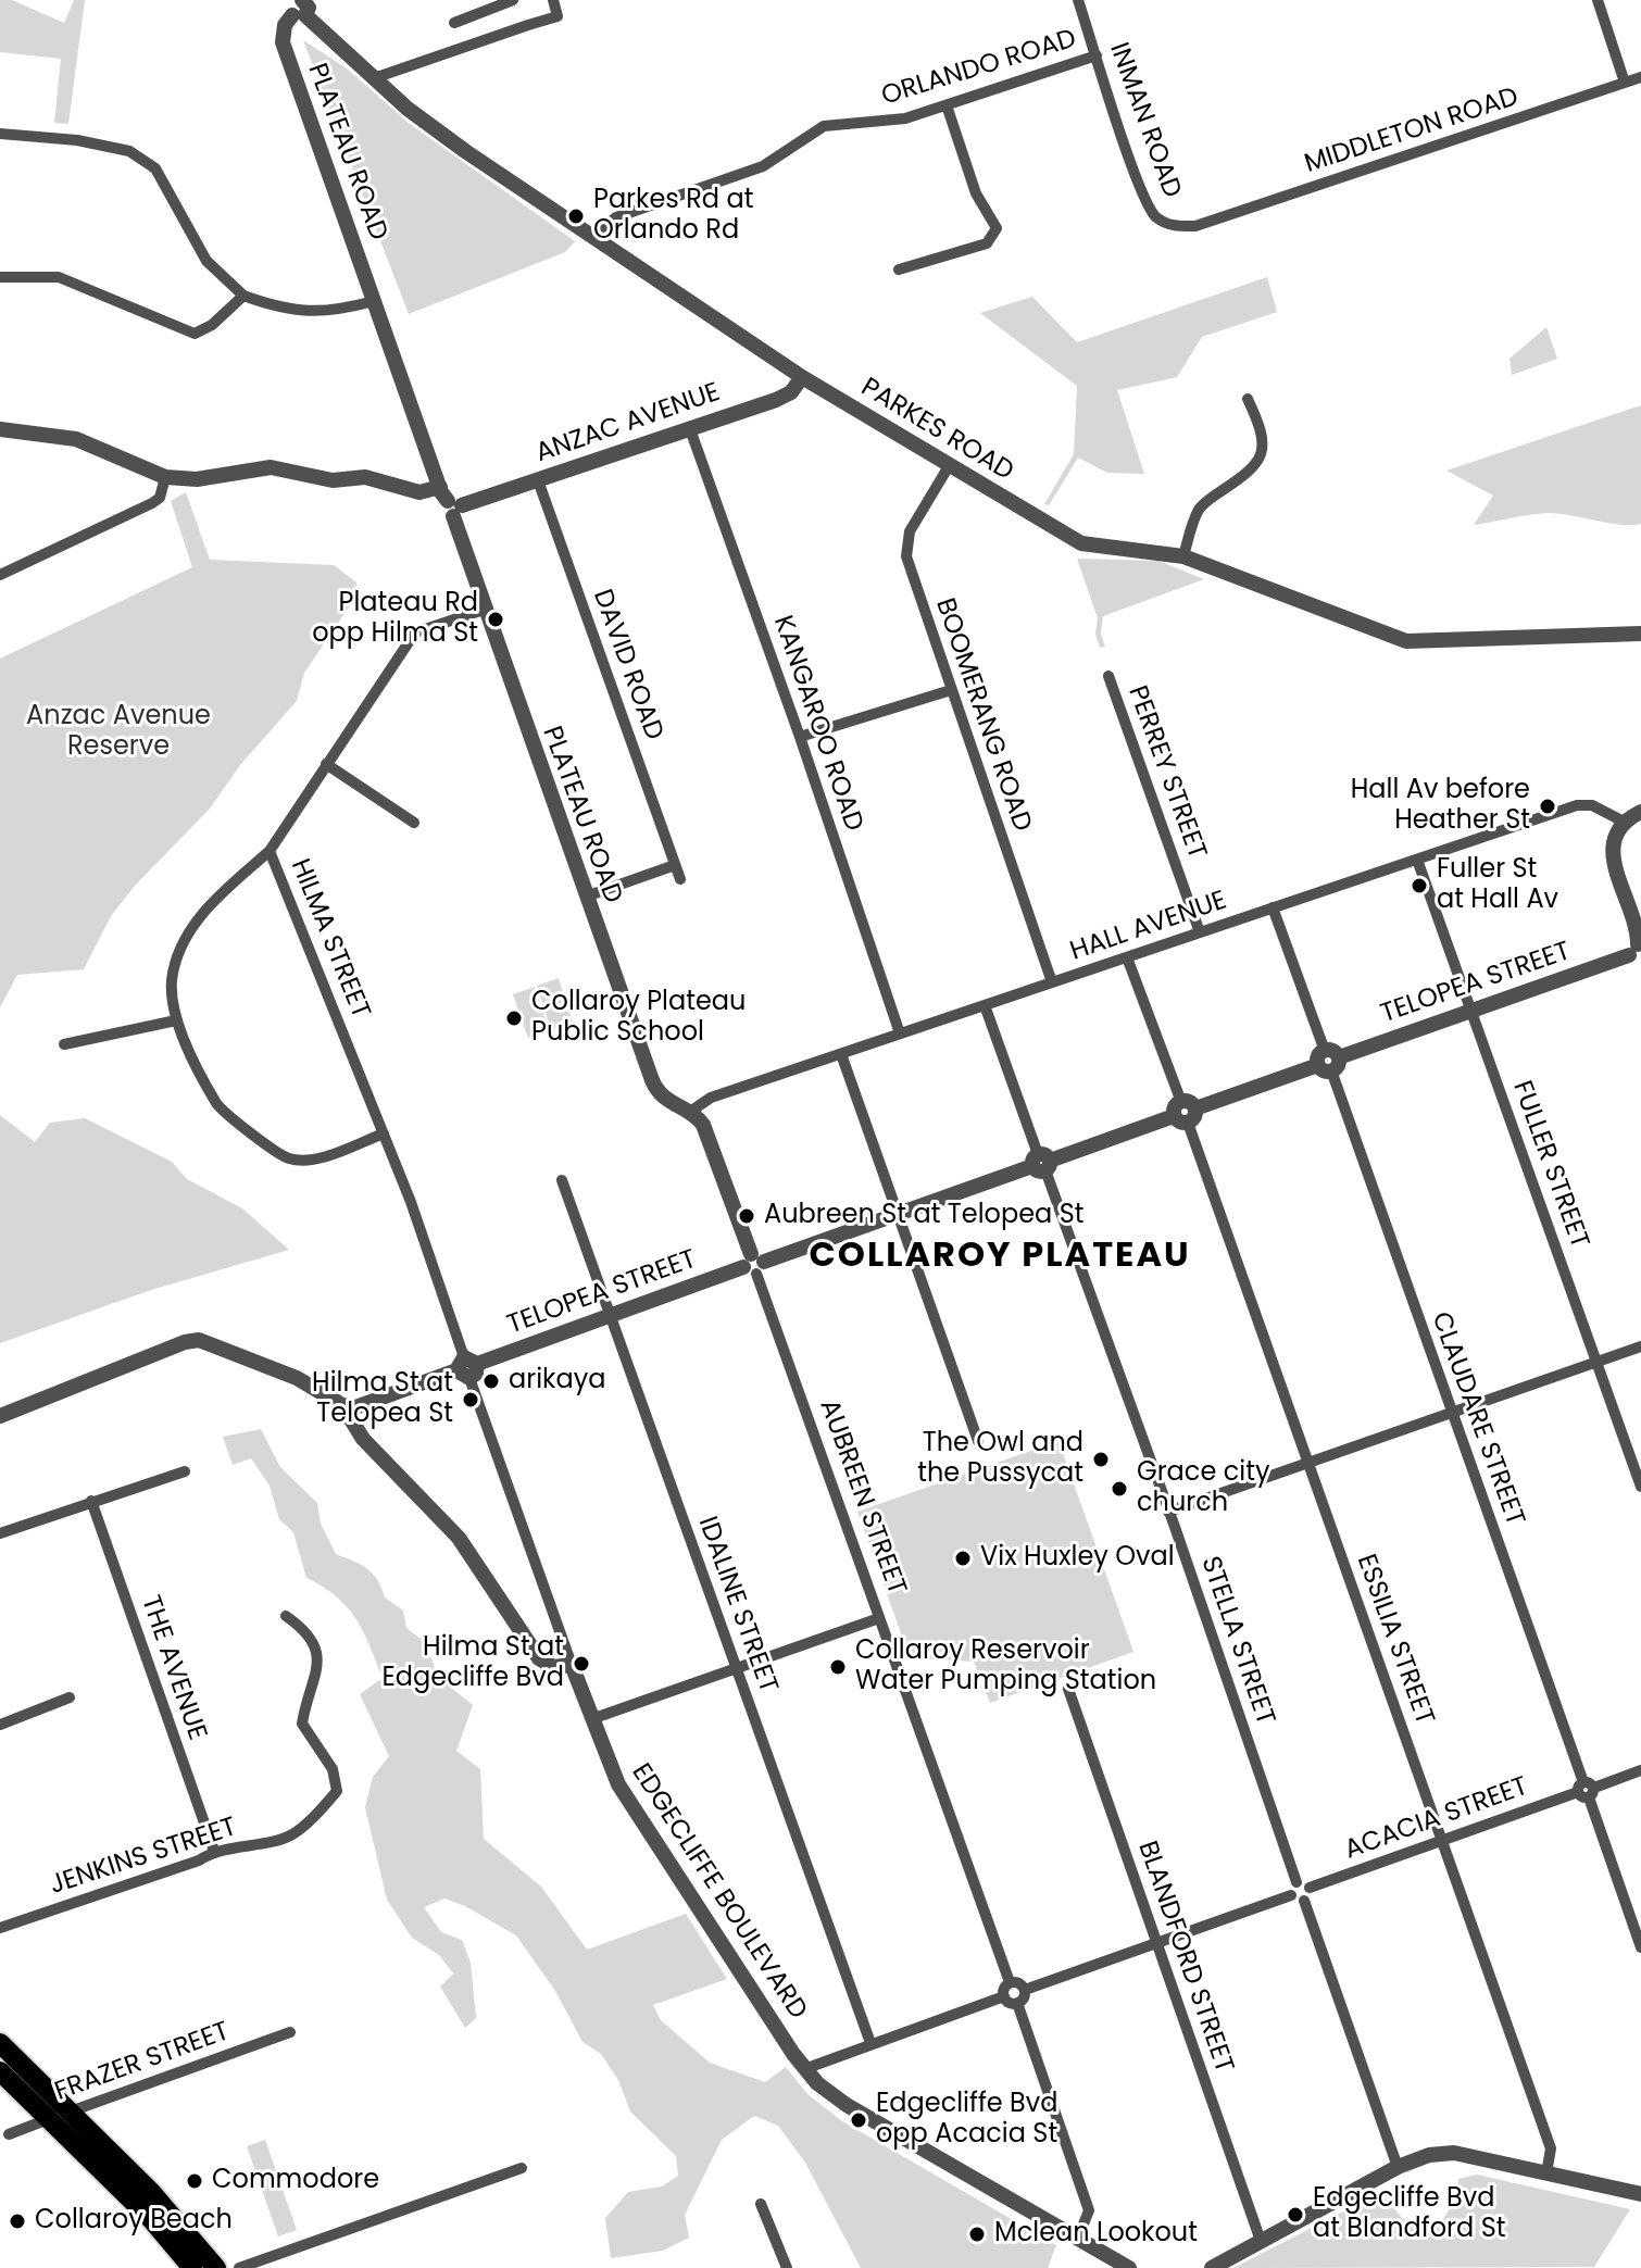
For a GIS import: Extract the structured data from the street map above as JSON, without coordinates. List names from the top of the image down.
{
  "streets": {
    "street": [
      "ORLANDO ROAD",
      "INMAN ROAD",
      "MIDDLETON ROAD",
      "PLATEAU ROAD",
      "ANZAC AVENUE",
      "PARKES ROAD",
      "DAVID ROAD",
      "BOOMERANG ROAD",
      "KANGAROO ROAD",
      "PERREY STREET",
      "HALL AVENUE",
      "HILMA STREET",
      "TELOPEA STREET",
      "FULLER STREET",
      "CLAUDARE STREET",
      "AUBREEN STREET",
      "IDALINE STREET",
      "ESSILIA STREET",
      "STELLA STREET",
      "THE AVENUE",
      "ACACIA STREET",
      "JENKINS STREET",
      "EDGECLIFFE BOULEVARD",
      "BLANDFORD STREET",
      "FRAZER STREET"
    ]
  },
  "crossings": [
    ["ORLANDO ROAD", "INMAN ROAD"],
    ["ORLANDO ROAD", "PARKES ROAD"],
    ["INMAN ROAD", "MIDDLETON ROAD"],
    ["PLATEAU ROAD", "ANZAC AVENUE"],
    ["PLATEAU ROAD", "PARKES ROAD"],
    ["PLATEAU ROAD", "HALL AVENUE"],
    ["PLATEAU ROAD", "HILMA STREET"],
    ["PLATEAU ROAD", "AUBREEN STREET"],
    ["ANZAC AVENUE", "PARKES ROAD"],
    ["ANZAC AVENUE", "DAVID ROAD"],
    ["ANZAC AVENUE", "KANGAROO ROAD"],
    ["PARKES ROAD", "BOOMERANG ROAD"],
    ["BOOMERANG ROAD", "HALL AVENUE"],
    ["KANGAROO ROAD", "HALL AVENUE"],
    ["PERREY STREET", "HALL AVENUE"],
    ["HALL AVENUE", "FULLER STREET"],
    ["HALL AVENUE", "CLAUDARE STREET"],
    ["HALL AVENUE", "AUBREEN STREET"],
    ["HALL AVENUE", "ESSILIA STREET"],
    ["HALL AVENUE", "STELLA STREET"],
    ["HILMA STREET", "TELOPEA STREET"],
    ["HILMA STREET", "EDGECLIFFE BOULEVARD"],
    ["TELOPEA STREET", "FULLER STREET"],
    ["TELOPEA STREET", "CLAUDARE STREET"],
    ["TELOPEA STREET", "AUBREEN STREET"],
    ["TELOPEA STREET", "IDALINE STREET"],
    ["TELOPEA STREET", "ESSILIA STREET"],
    ["TELOPEA STREET", "STELLA STREET"],
    ["CLAUDARE STREET", "ACACIA STREET"],
    ["ESSILIA STREET", "ACACIA STREET"],
    ["THE AVENUE", "JENKINS STREET"]
  ],
  "districts": ["COLLAROY PLATEAU"],
  "parks": ["Anzac Avenue Reserve"],
  "places": [
    "Parkes Rd at Orlando Rd",
    "Plateau Rd opp Hilma St",
    "Hall Av before Heather St",
    "Fuller St at Hall Av",
    "Collaroy Plateau Public School",
    "Aubreen St at Telopea St",
    "arikaya",
    "Hilma St at Telopea St",
    "The Owl and the Pussycat",
    "Grace city church",
    "Vix Huxley Oval",
    "Hilma St at Edgecliffe Bvd",
    "Collaroy Reservoir Water Pumping Station",
    "Edgecliffe Bvd opp Acacia St",
    "Commodore",
    "Edgecliffe Bvd at Blandford St",
    "Collaroy Beach",
    "Mclean Lookout"
  ]
}
